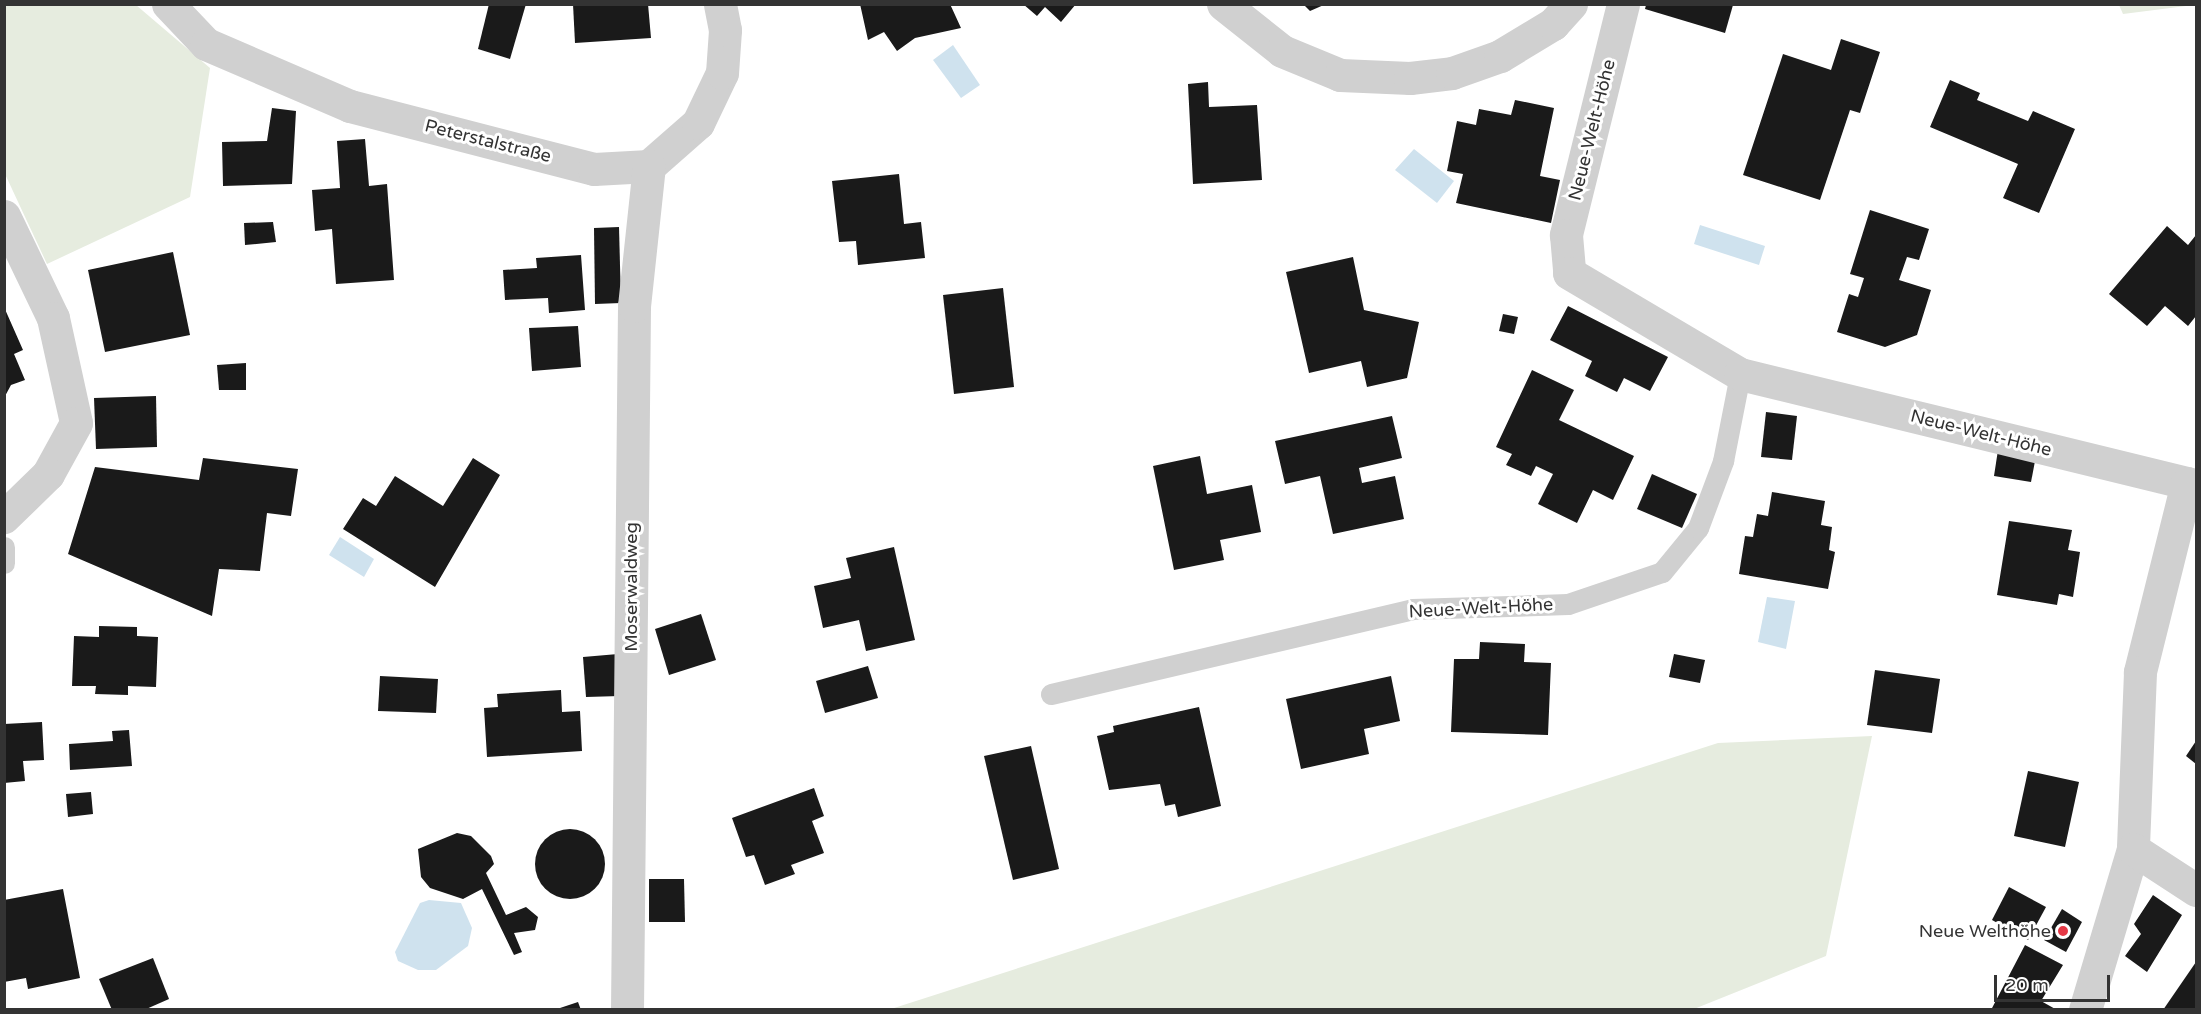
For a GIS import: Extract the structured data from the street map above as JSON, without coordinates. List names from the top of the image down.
{
  "streets": {
    "street": ["Neue-Welt-Höhe", "Peterstalstraße", "Moserwaldweg"]
  },
  "crossings": [
    ["Peterstalstraße", "Moserwaldweg"]
  ],
  "places": ["Neue Welthöhe"],
  "scale_bar": "20 m"
}
